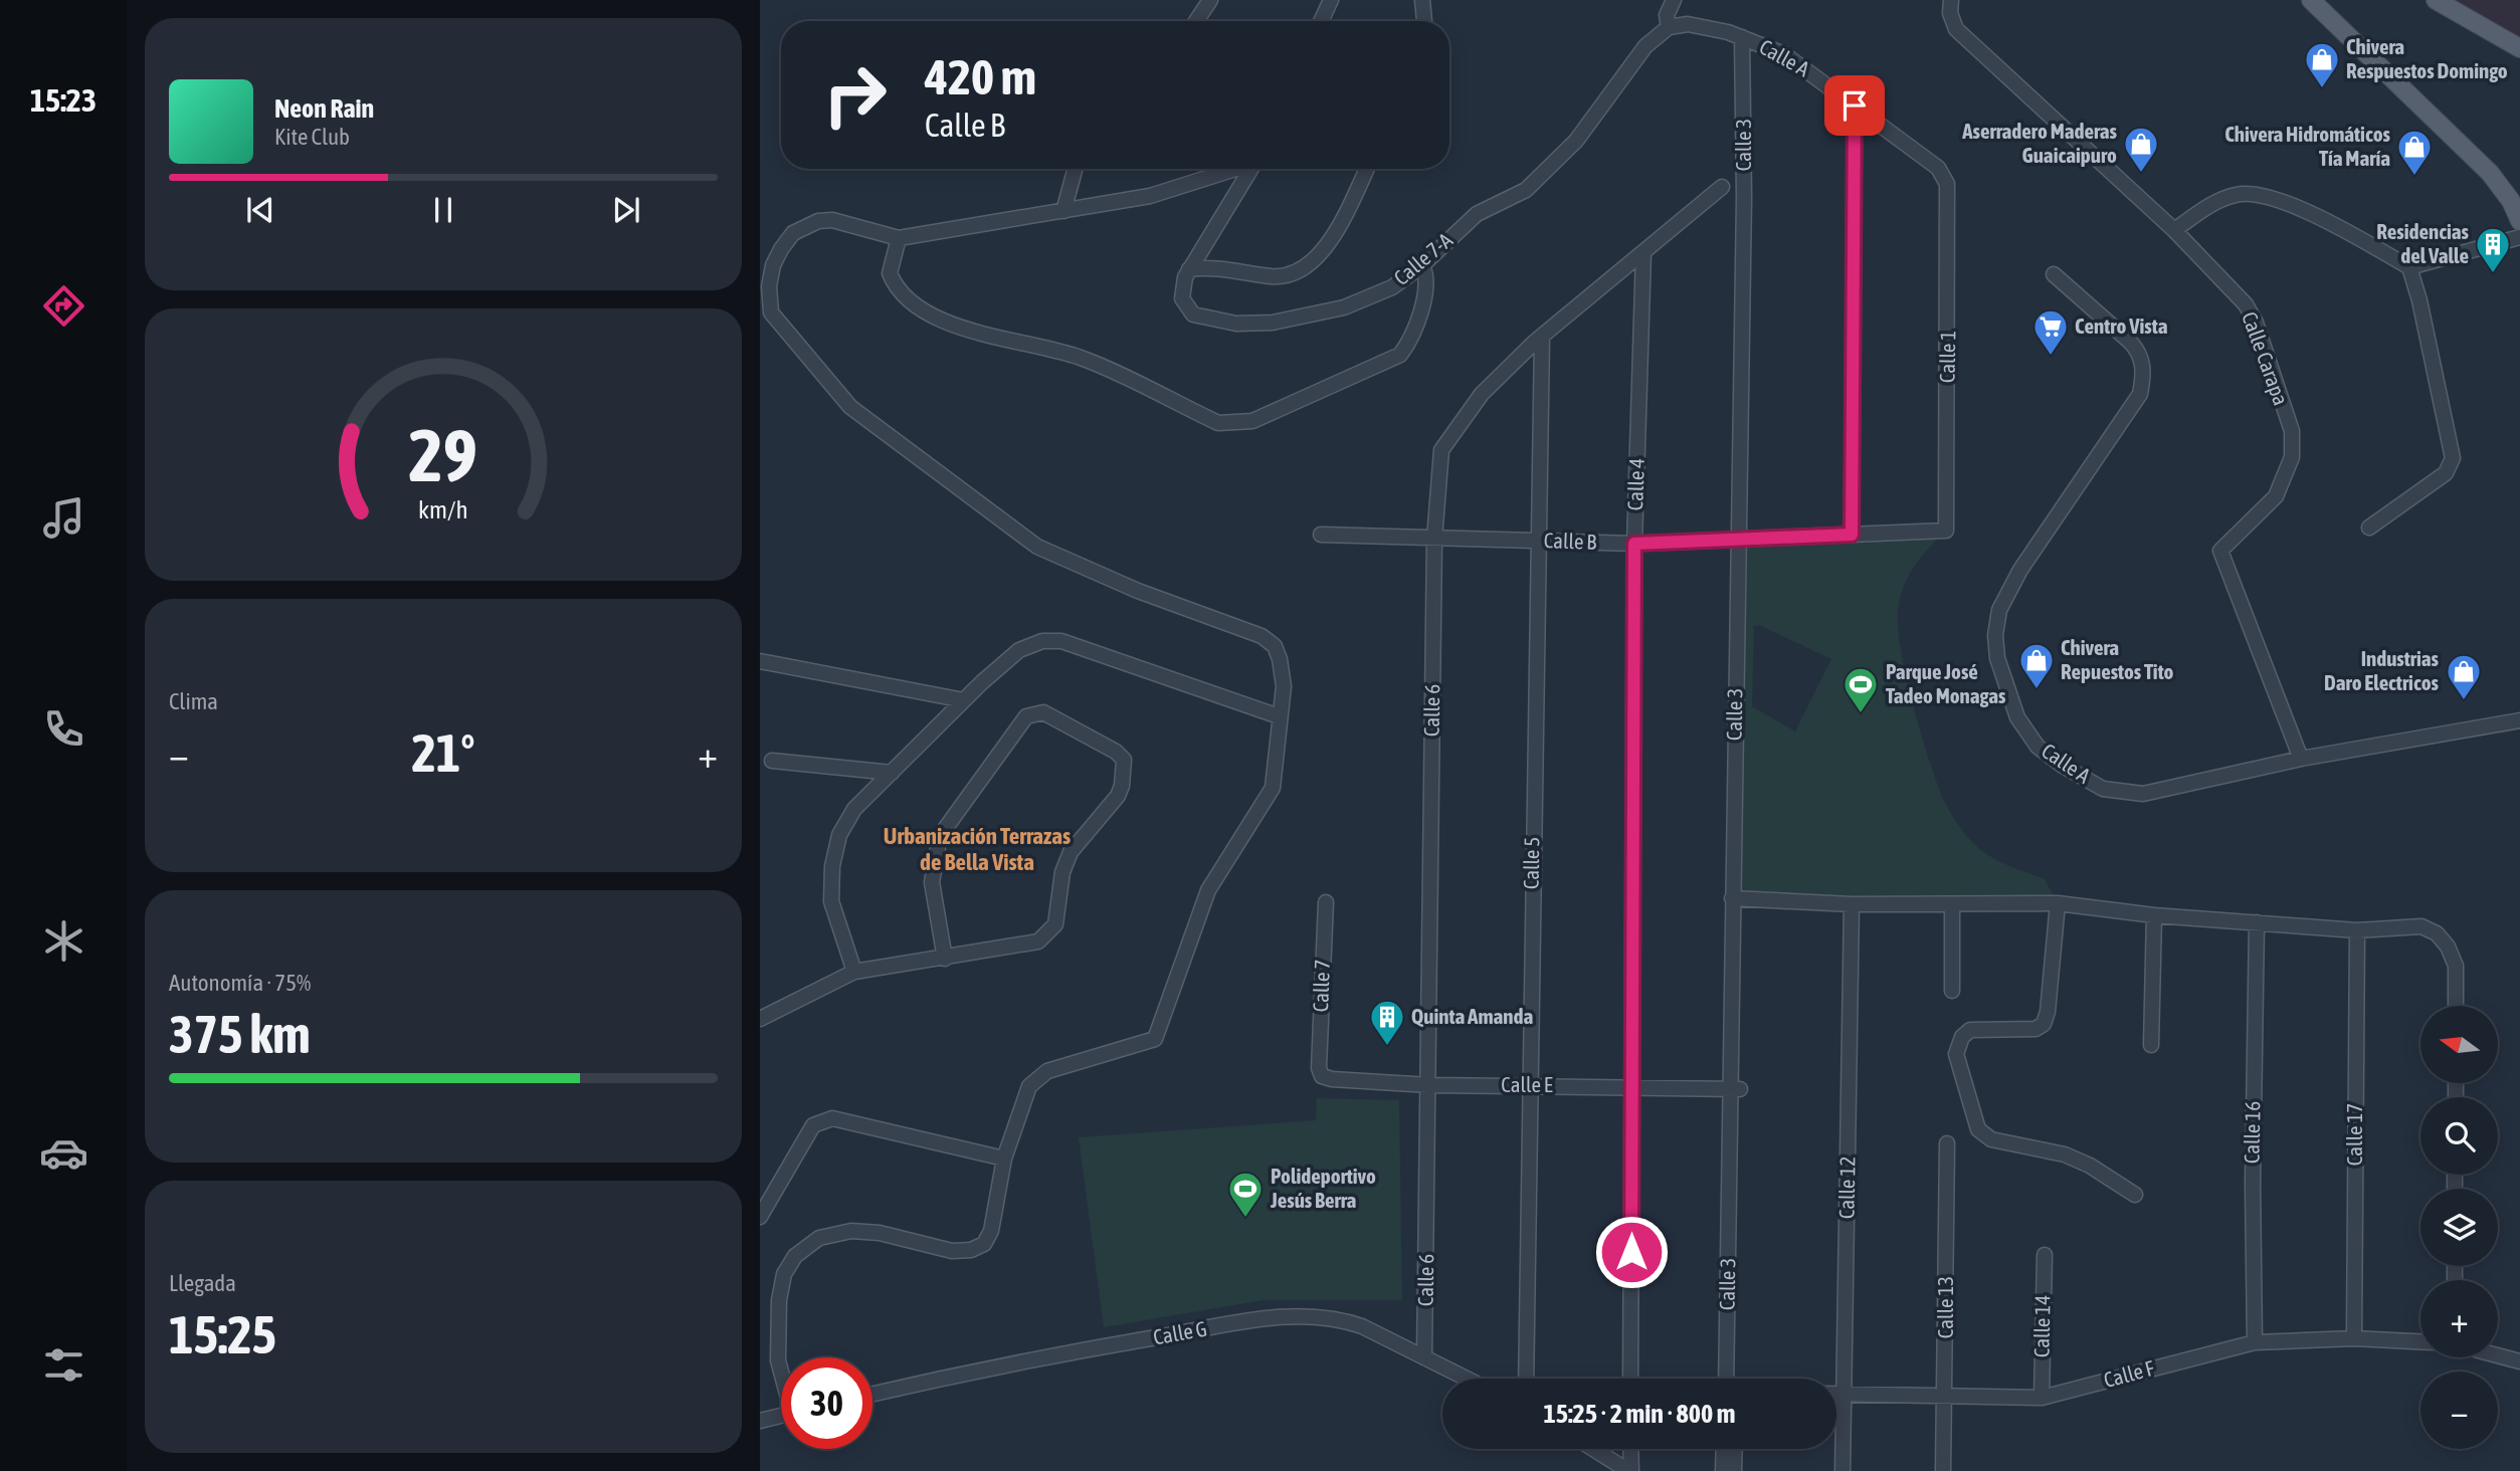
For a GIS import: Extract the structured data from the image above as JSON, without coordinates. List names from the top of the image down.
{
  "streets": {
    "street": [
      "Calle A",
      "Calle 3",
      "Calle 7-A",
      "Calle 1",
      "Calle Carapa",
      "Calle 4",
      "Calle B",
      "Calle 6",
      "Calle 5",
      "Calle 7",
      "Calle E",
      "Calle 16",
      "Calle 17",
      "Calle 12",
      "Calle 13",
      "Calle 14",
      "Calle G",
      "Calle F"
    ]
  },
  "crossings": [
    ["Calle A", "Calle 3"],
    ["Calle A", "Calle 1"],
    ["Calle A", "Calle Carapa"],
    ["Calle 3", "Calle B"],
    ["Calle 3", "Calle E"],
    ["Calle 1", "Calle B"],
    ["Calle 4", "Calle B"],
    ["Calle 4", "Calle 6"],
    ["Calle 4", "Calle E"],
    ["Calle B", "Calle 6"],
    ["Calle B", "Calle 5"],
    ["Calle 6", "Calle 5"],
    ["Calle 6", "Calle E"],
    ["Calle 6", "Calle G"],
    ["Calle 5", "Calle E"],
    ["Calle 7", "Calle E"],
    ["Calle 16", "Calle F"],
    ["Calle 17", "Calle F"],
    ["Calle 12", "Calle F"],
    ["Calle 13", "Calle F"],
    ["Calle 14", "Calle F"]
  ],
  "districts": ["Urbanización Terrazas de Bella Vista"],
  "places": {
    "shop": [
      "Chivera Respuestos Domingo",
      "Aserradero Maderas Guaicaipuro",
      "Chivera Hidromáticos Tía María",
      "Chivera Repuestos Tito",
      "Industrias Daro Electricos"
    ],
    "building": ["Residencias del Valle", "Quinta Amanda"],
    "supermarket": ["Centro Vista"],
    "sports": ["Parque José Tadeo Monagas", "Polideportivo Jesús Berra"]
  },
  "north": "left",
  "page": {
    "tabs": "15:23",
    "turn": ["420 m", "Calle B"],
    "song": ["Neon Rain", "Kite Club"],
    "tile": [
      "Clima",
      ["Autonomía · 75%", "375 km"],
      ["Llegada", "15:25"]
    ],
    "heat": ["−", "21°", "+"],
    "map_buttons": ["+", "−"],
    "limit": "30",
    "trip": "15:25 · 2 min · 800 m",
    "gauge": ["29", "km/h"]
  }
}
